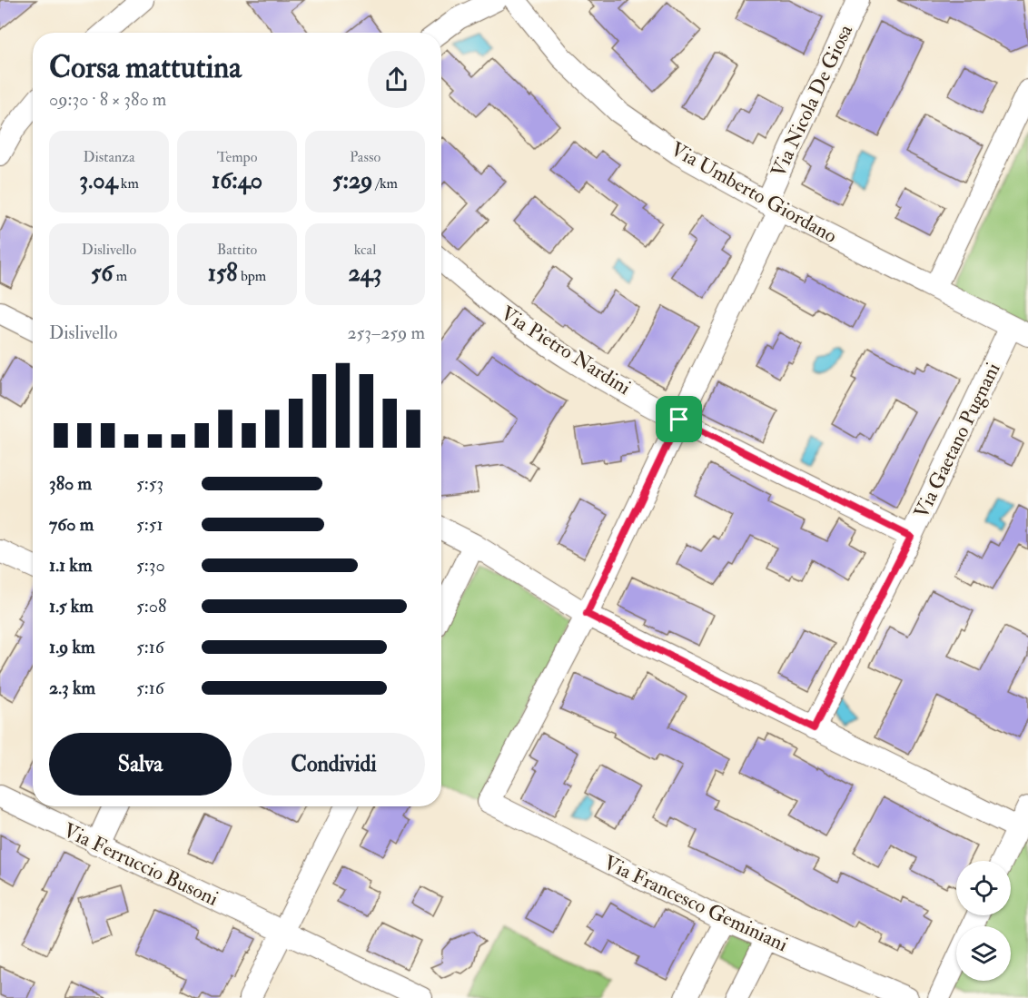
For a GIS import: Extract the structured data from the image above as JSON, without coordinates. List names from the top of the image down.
{
  "streets": {
    "street": [
      "Via Nicola De Giosa",
      "Via Umberto Giordano",
      "Via Pietro Nardini",
      "Via Gaetano Pugnani",
      "Via Ferruccio Busoni",
      "Via Francesco Geminiani"
    ]
  },
  "crossings": [
    ["Via Nicola De Giosa", "Via Umberto Giordano"],
    ["Via Nicola De Giosa", "Via Pietro Nardini"],
    ["Via Nicola De Giosa", "Via Francesco Geminiani"],
    ["Via Umberto Giordano", "Via Gaetano Pugnani"],
    ["Via Pietro Nardini", "Via Gaetano Pugnani"]
  ],
  "page": {
    "heading": ["Corsa mattutina", "09:30 · 8 × 380 m"],
    "stats": [
      ["Distanza", "3.04 km"],
      ["Tempo", "16:40"],
      ["Passo", "5:29 /km"],
      ["Dislivello", "56 m"],
      ["Battito", "158 bpm"],
      ["kcal", "243"]
    ],
    "chart": ["Dislivello", "253–259 m"],
    "list": [
      {
        "name": "380 m",
        "note": "5:53"
      },
      {
        "name": "760 m",
        "note": "5:51"
      },
      {
        "name": "1.1 km",
        "note": "5:30"
      },
      {
        "name": "1.5 km",
        "note": "5:08"
      },
      {
        "name": "1.9 km",
        "note": "5:16"
      },
      {
        "name": "2.3 km",
        "note": "5:16"
      }
    ],
    "buttons": ["Salva", "Condividi"]
  }
}
